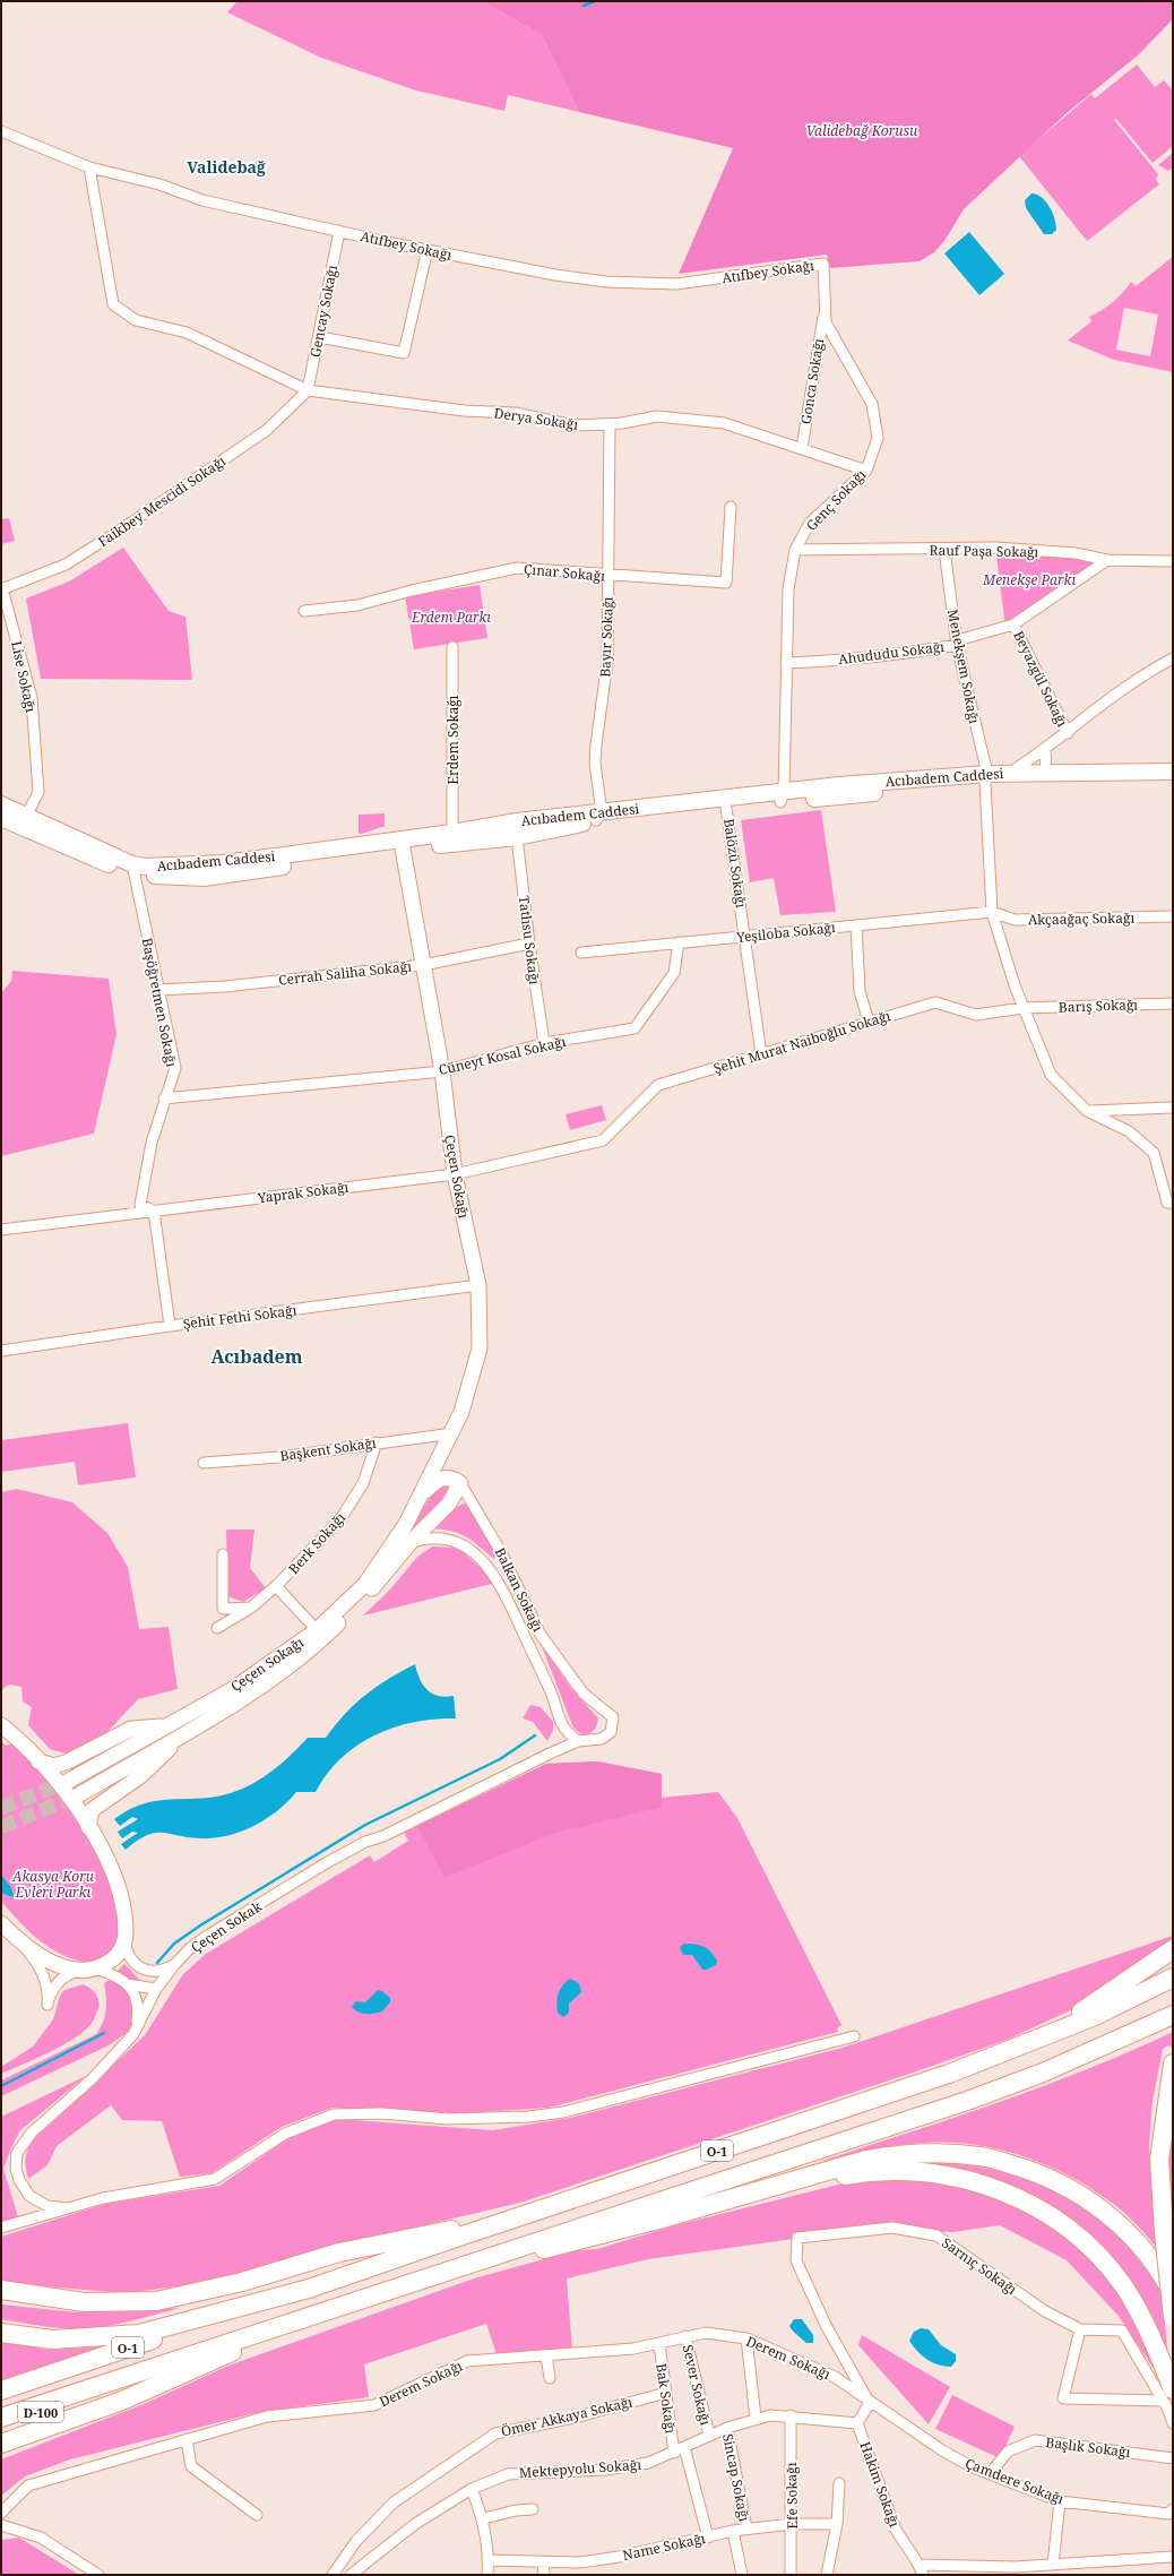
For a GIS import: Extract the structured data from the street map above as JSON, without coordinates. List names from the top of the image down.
{
  "streets": {
    "highway": ["O-1", "D-100"],
    "main road": ["Acıbadem Caddesi", "Çeçen Sokağı"],
    "street": [
      "Atıfbey Sokağı",
      "Gencay Sokağı",
      "Gonca Sokağı",
      "Derya Sokağı",
      "Genç Sokağı",
      "Faikbey Mescidi Sokağı",
      "Rauf Paşa Sokağı",
      "Çınar Sokağı",
      "Bayır Sokağı",
      "Ahududu Sokağı",
      "Menekşem Sokağı",
      "Lise Sokağı",
      "Beyazgül Sokağı",
      "Erdem Sokağı",
      "Balözü Sokağı",
      "Akçaağaç Sokağı",
      "Yeşiloba Sokağı",
      "Tatlısu Sokağı",
      "Cerrah Saliha Sokağı",
      "Başöğretmen Sokağı",
      "Barış Sokağı",
      "Şehit Murat Naiboğlu Sokağı",
      "Cüneyt Kosal Sokağı",
      "Yaprak Sokağı",
      "Şehit Fethi Sokağı",
      "Başkent Sokağı",
      "Berk Sokağı",
      "Balkan Sokağı",
      "Çeçen Sokak",
      "Sarnıç Sokağı",
      "Derem Sokağı",
      "Sever Sokağı",
      "Bak Sokağı",
      "Ömer Akkaya Sokağı",
      "Başlık Sokağı",
      "Mektepyolu Sokağı",
      "Sincap Sokağı",
      "Çamdere Sokağı",
      "Hakim Sokağı",
      "Efe Sokağı",
      "Name Sokağı"
    ]
  },
  "crossings": [
    ["Atıfbey Sokağı", "Gencay Sokağı"],
    ["Atıfbey Sokağı", "Derya Sokağı"],
    ["Atıfbey Sokağı", "Genç Sokağı"],
    ["Gencay Sokağı", "Derya Sokağı"],
    ["Gencay Sokağı", "Faikbey Mescidi Sokağı"],
    ["Gonca Sokağı", "Derya Sokağı"],
    ["Gonca Sokağı", "Genç Sokağı"],
    ["Derya Sokağı", "Genç Sokağı"],
    ["Derya Sokağı", "Faikbey Mescidi Sokağı"],
    ["Derya Sokağı", "Bayır Sokağı"],
    ["Genç Sokağı", "Rauf Paşa Sokağı"],
    ["Genç Sokağı", "Ahududu Sokağı"],
    ["Genç Sokağı", "Acıbadem Caddesi"],
    ["Faikbey Mescidi Sokağı", "Lise Sokağı"],
    ["Rauf Paşa Sokağı", "Ahududu Sokağı"],
    ["Rauf Paşa Sokağı", "Menekşem Sokağı"],
    ["Çınar Sokağı", "Bayır Sokağı"],
    ["Bayır Sokağı", "Acıbadem Caddesi"],
    ["Ahududu Sokağı", "Menekşem Sokağı"],
    ["Ahududu Sokağı", "Beyazgül Sokağı"],
    ["Menekşem Sokağı", "Acıbadem Caddesi"],
    ["Menekşem Sokağı", "Akçaağaç Sokağı"],
    ["Menekşem Sokağı", "Yeşiloba Sokağı"],
    ["Menekşem Sokağı", "Barış Sokağı"],
    ["Menekşem Sokağı", "Şehit Murat Naiboğlu Sokağı"],
    ["Lise Sokağı", "Acıbadem Caddesi"],
    ["Erdem Sokağı", "Acıbadem Caddesi"],
    ["Acıbadem Caddesi", "Balözü Sokağı"],
    ["Acıbadem Caddesi", "Tatlısu Sokağı"],
    ["Acıbadem Caddesi", "Başöğretmen Sokağı"],
    ["Acıbadem Caddesi", "Çeçen Sokağı"],
    ["Balözü Sokağı", "Yeşiloba Sokağı"],
    ["Balözü Sokağı", "Şehit Murat Naiboğlu Sokağı"],
    ["Akçaağaç Sokağı", "Yeşiloba Sokağı"],
    ["Yeşiloba Sokağı", "Cüneyt Kosal Sokağı"],
    ["Tatlısu Sokağı", "Cerrah Saliha Sokağı"],
    ["Tatlısu Sokağı", "Cüneyt Kosal Sokağı"],
    ["Cerrah Saliha Sokağı", "Başöğretmen Sokağı"],
    ["Cerrah Saliha Sokağı", "Çeçen Sokağı"],
    ["Başöğretmen Sokağı", "Cüneyt Kosal Sokağı"],
    ["Başöğretmen Sokağı", "Yaprak Sokağı"],
    ["Barış Sokağı", "Şehit Murat Naiboğlu Sokağı"],
    ["Şehit Murat Naiboğlu Sokağı", "Yaprak Sokağı"],
    ["Cüneyt Kosal Sokağı", "Çeçen Sokağı"],
    ["Çeçen Sokağı", "Yaprak Sokağı"],
    ["Çeçen Sokağı", "Şehit Fethi Sokağı"],
    ["Çeçen Sokağı", "Başkent Sokağı"],
    ["Çeçen Sokağı", "Balkan Sokağı"],
    ["Başkent Sokağı", "Berk Sokağı"],
    ["Balkan Sokağı", "Çeçen Sokak"],
    ["O-1", "D-100"],
    ["Sarnıç Sokağı", "Derem Sokağı"],
    ["Sarnıç Sokağı", "Çamdere Sokağı"],
    ["Derem Sokağı", "Sever Sokağı"],
    ["Derem Sokağı", "Bak Sokağı"],
    ["Derem Sokağı", "Çamdere Sokağı"],
    ["Sever Sokağı", "Mektepyolu Sokağı"],
    ["Bak Sokağı", "Ömer Akkaya Sokağı"],
    ["Bak Sokağı", "Mektepyolu Sokağı"],
    ["Başlık Sokağı", "Çamdere Sokağı"],
    ["Mektepyolu Sokağı", "Sincap Sokağı"],
    ["Mektepyolu Sokağı", "Hakim Sokağı"],
    ["Mektepyolu Sokağı", "Efe Sokağı"],
    ["Sincap Sokağı", "Name Sokağı"],
    ["Efe Sokağı", "Name Sokağı"]
  ],
  "districts": ["Validebağ", "Acıbadem"],
  "parks": [
    "Validebağ Korusu",
    "Menekşe Parkı",
    "Erdem Parkı",
    "Akasya Koru Evleri Parkı"
  ]
}
